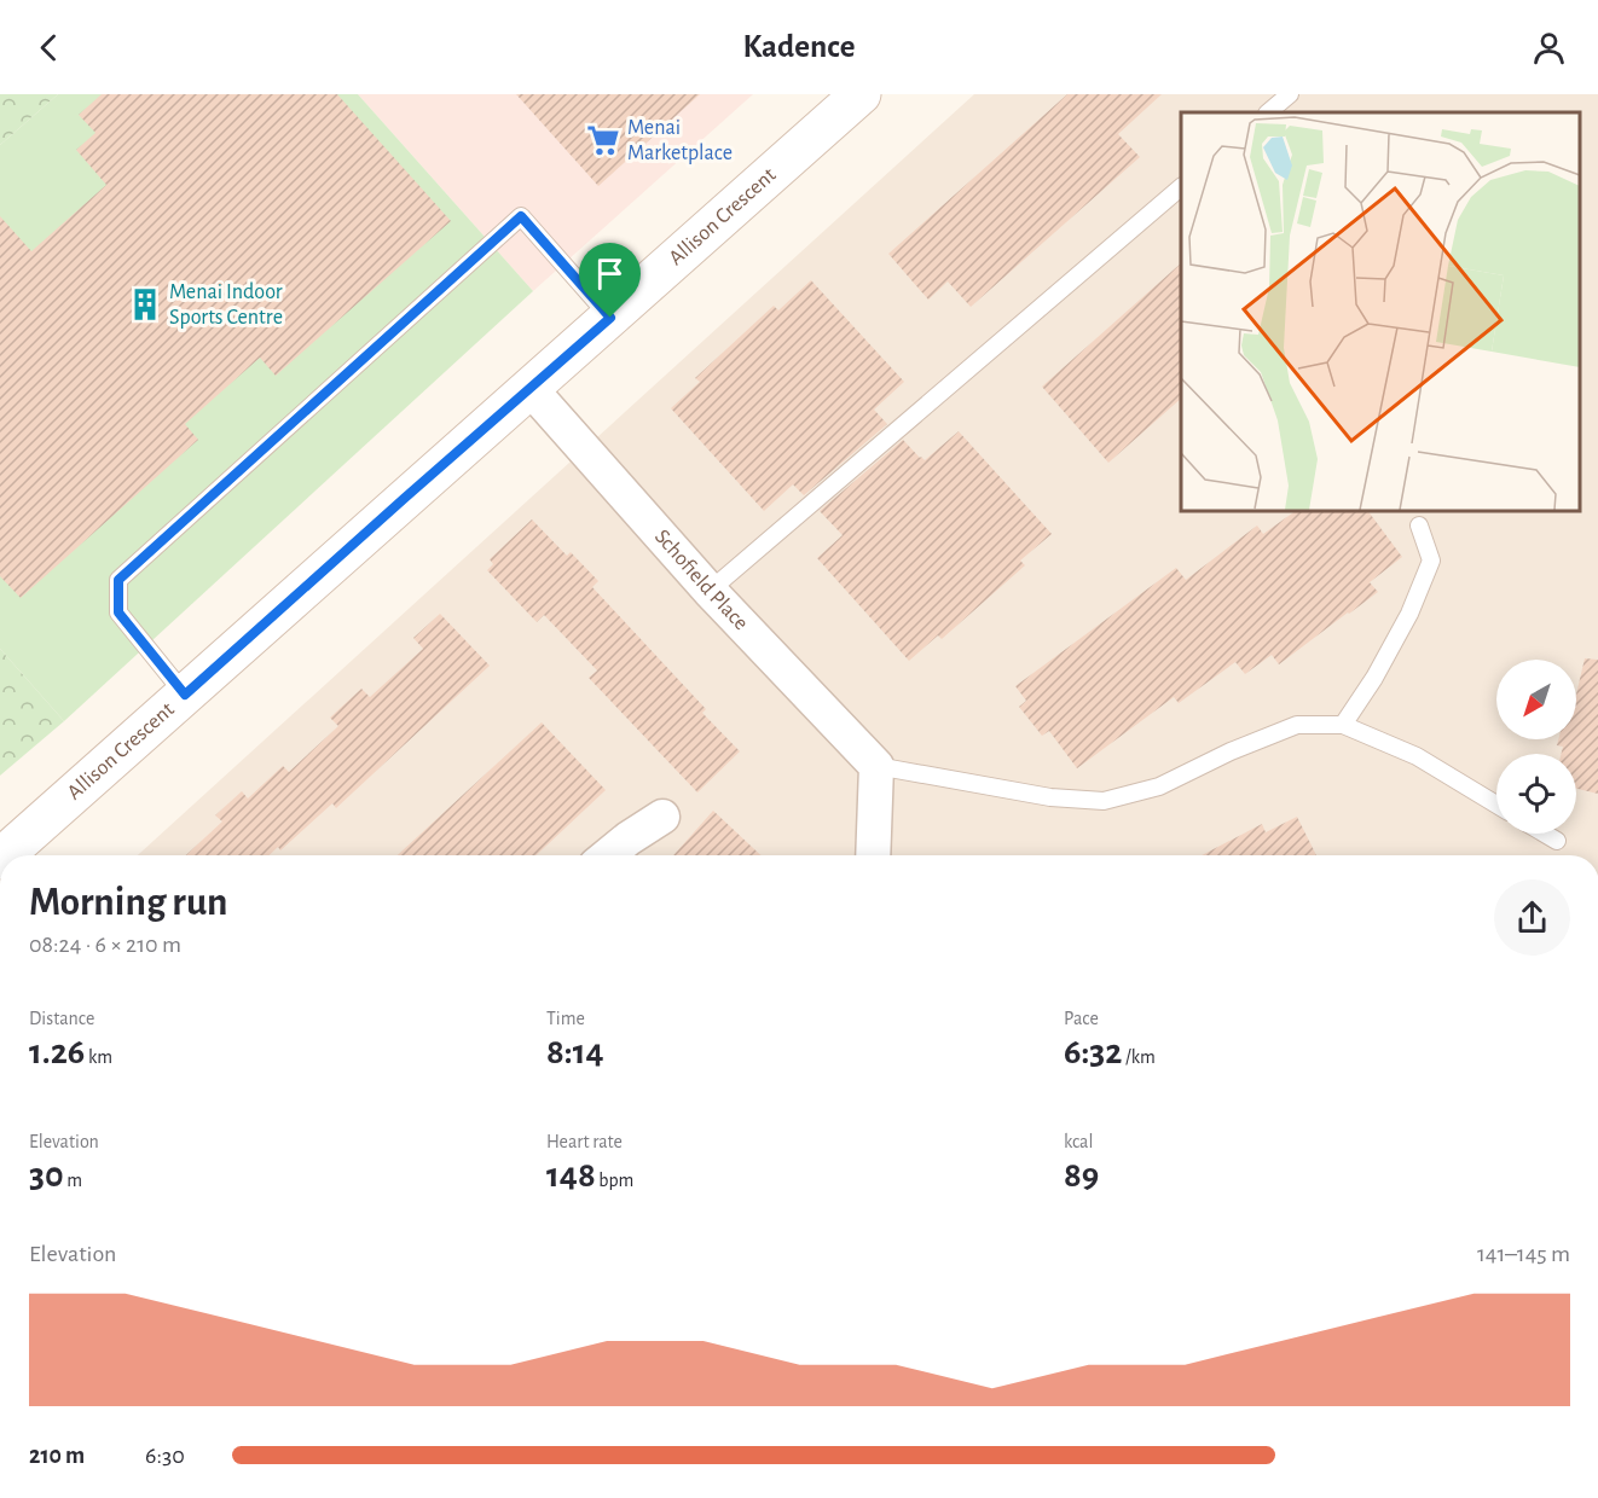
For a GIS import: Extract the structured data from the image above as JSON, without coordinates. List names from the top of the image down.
{
  "streets": {
    "street": ["Allison Crescent", "Schofield Place"]
  },
  "crossings": [
    ["Allison Crescent", "Schofield Place"]
  ],
  "places": {
    "supermarket": ["Menai Marketplace"],
    "building": ["Menai Indoor Sports Centre"]
  },
  "north": "bottom left",
  "page": {
    "header": "Kadence",
    "heading": ["Morning run", "08:24 · 6 × 210 m"],
    "stats": [
      ["Distance", "1.26 km"],
      ["Time", "8:14"],
      ["Pace", "6:32 /km"],
      ["Elevation", "30 m"],
      ["Heart rate", "148 bpm"],
      ["kcal", "89"]
    ],
    "chart": ["Elevation", "141–145 m"],
    "list": [
      {
        "name": "210 m",
        "note": "6:30"
      }
    ]
  }
}
